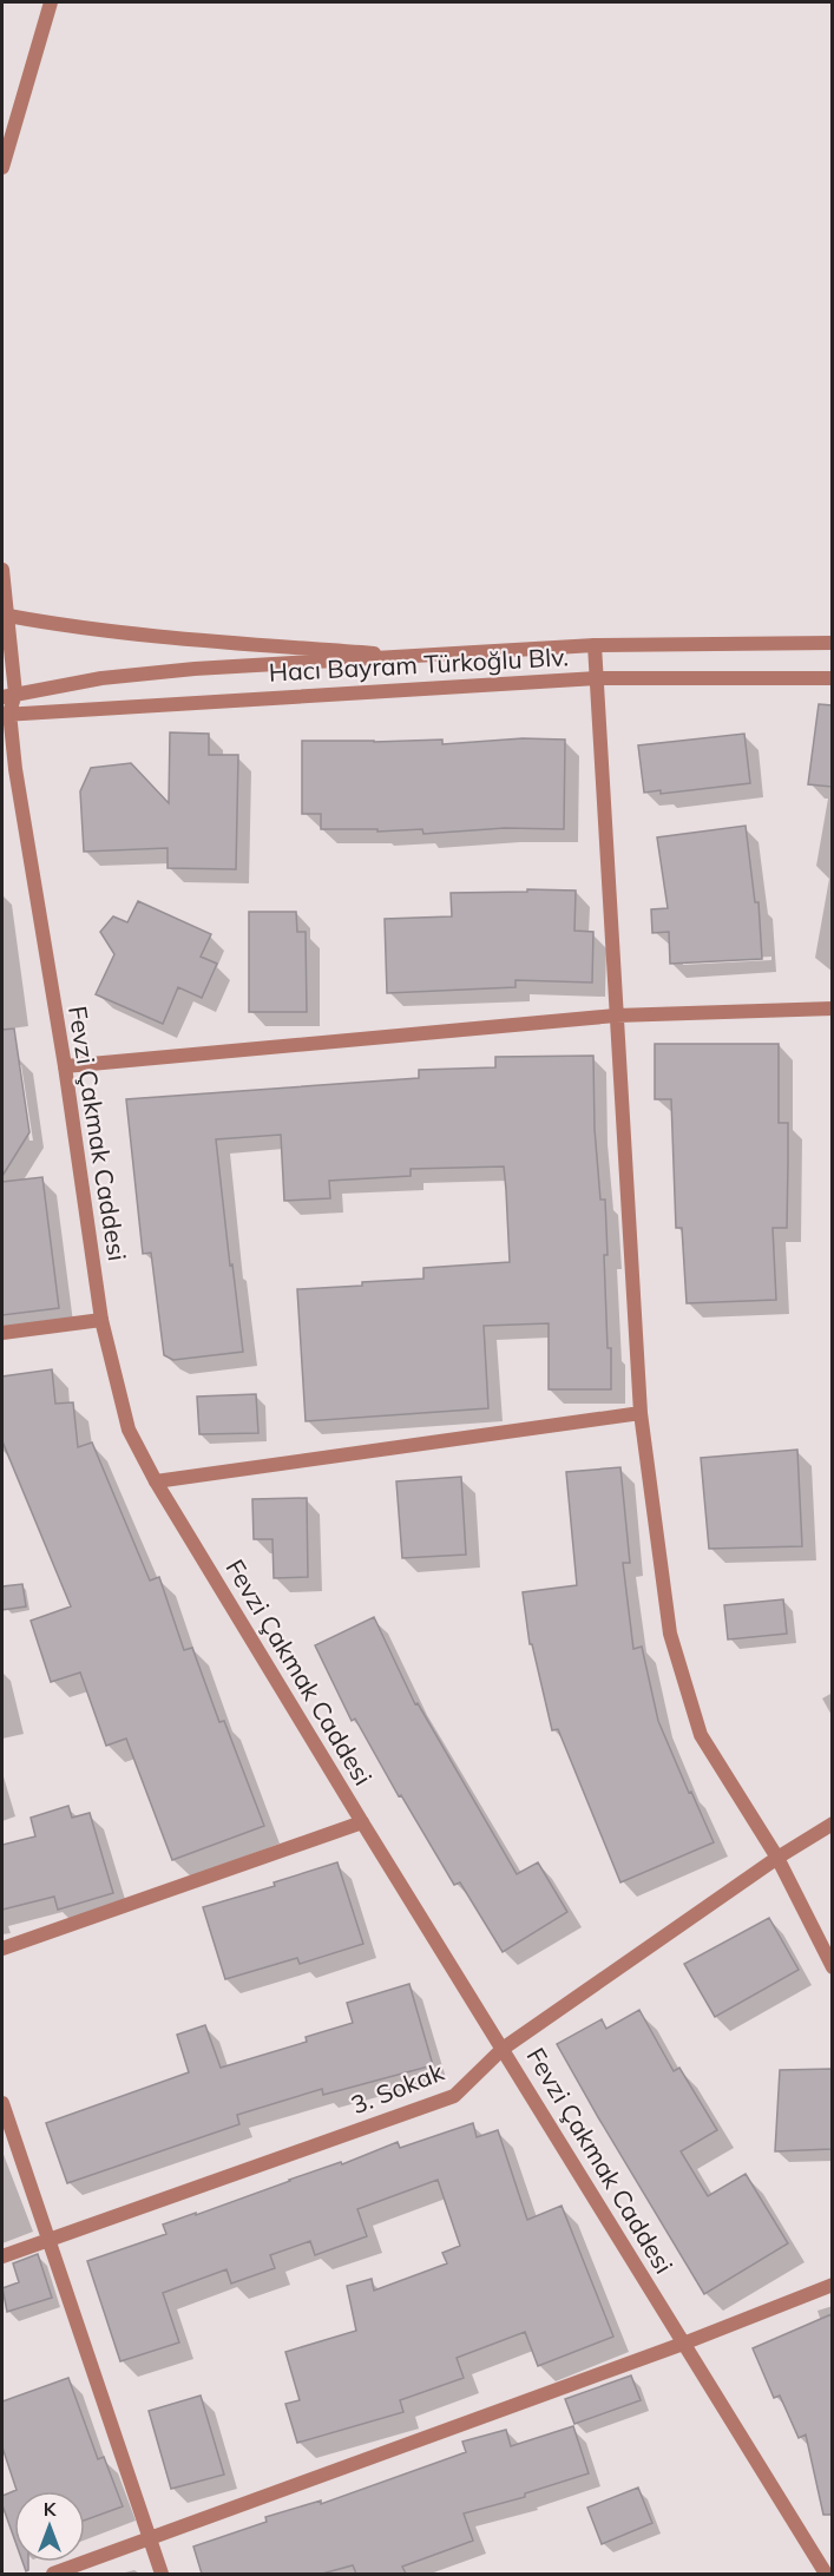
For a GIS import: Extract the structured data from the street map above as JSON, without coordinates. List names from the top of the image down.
{
  "streets": {
    "street": ["Hacı Bayram Türkoğlu Blv.", "Fevzi Çakmak Caddesi", "3. Sokak"]
  },
  "crossings": [
    ["Hacı Bayram Türkoğlu Blv.", "Fevzi Çakmak Caddesi"],
    ["Fevzi Çakmak Caddesi", "3. Sokak"]
  ],
  "north": "top"
}
